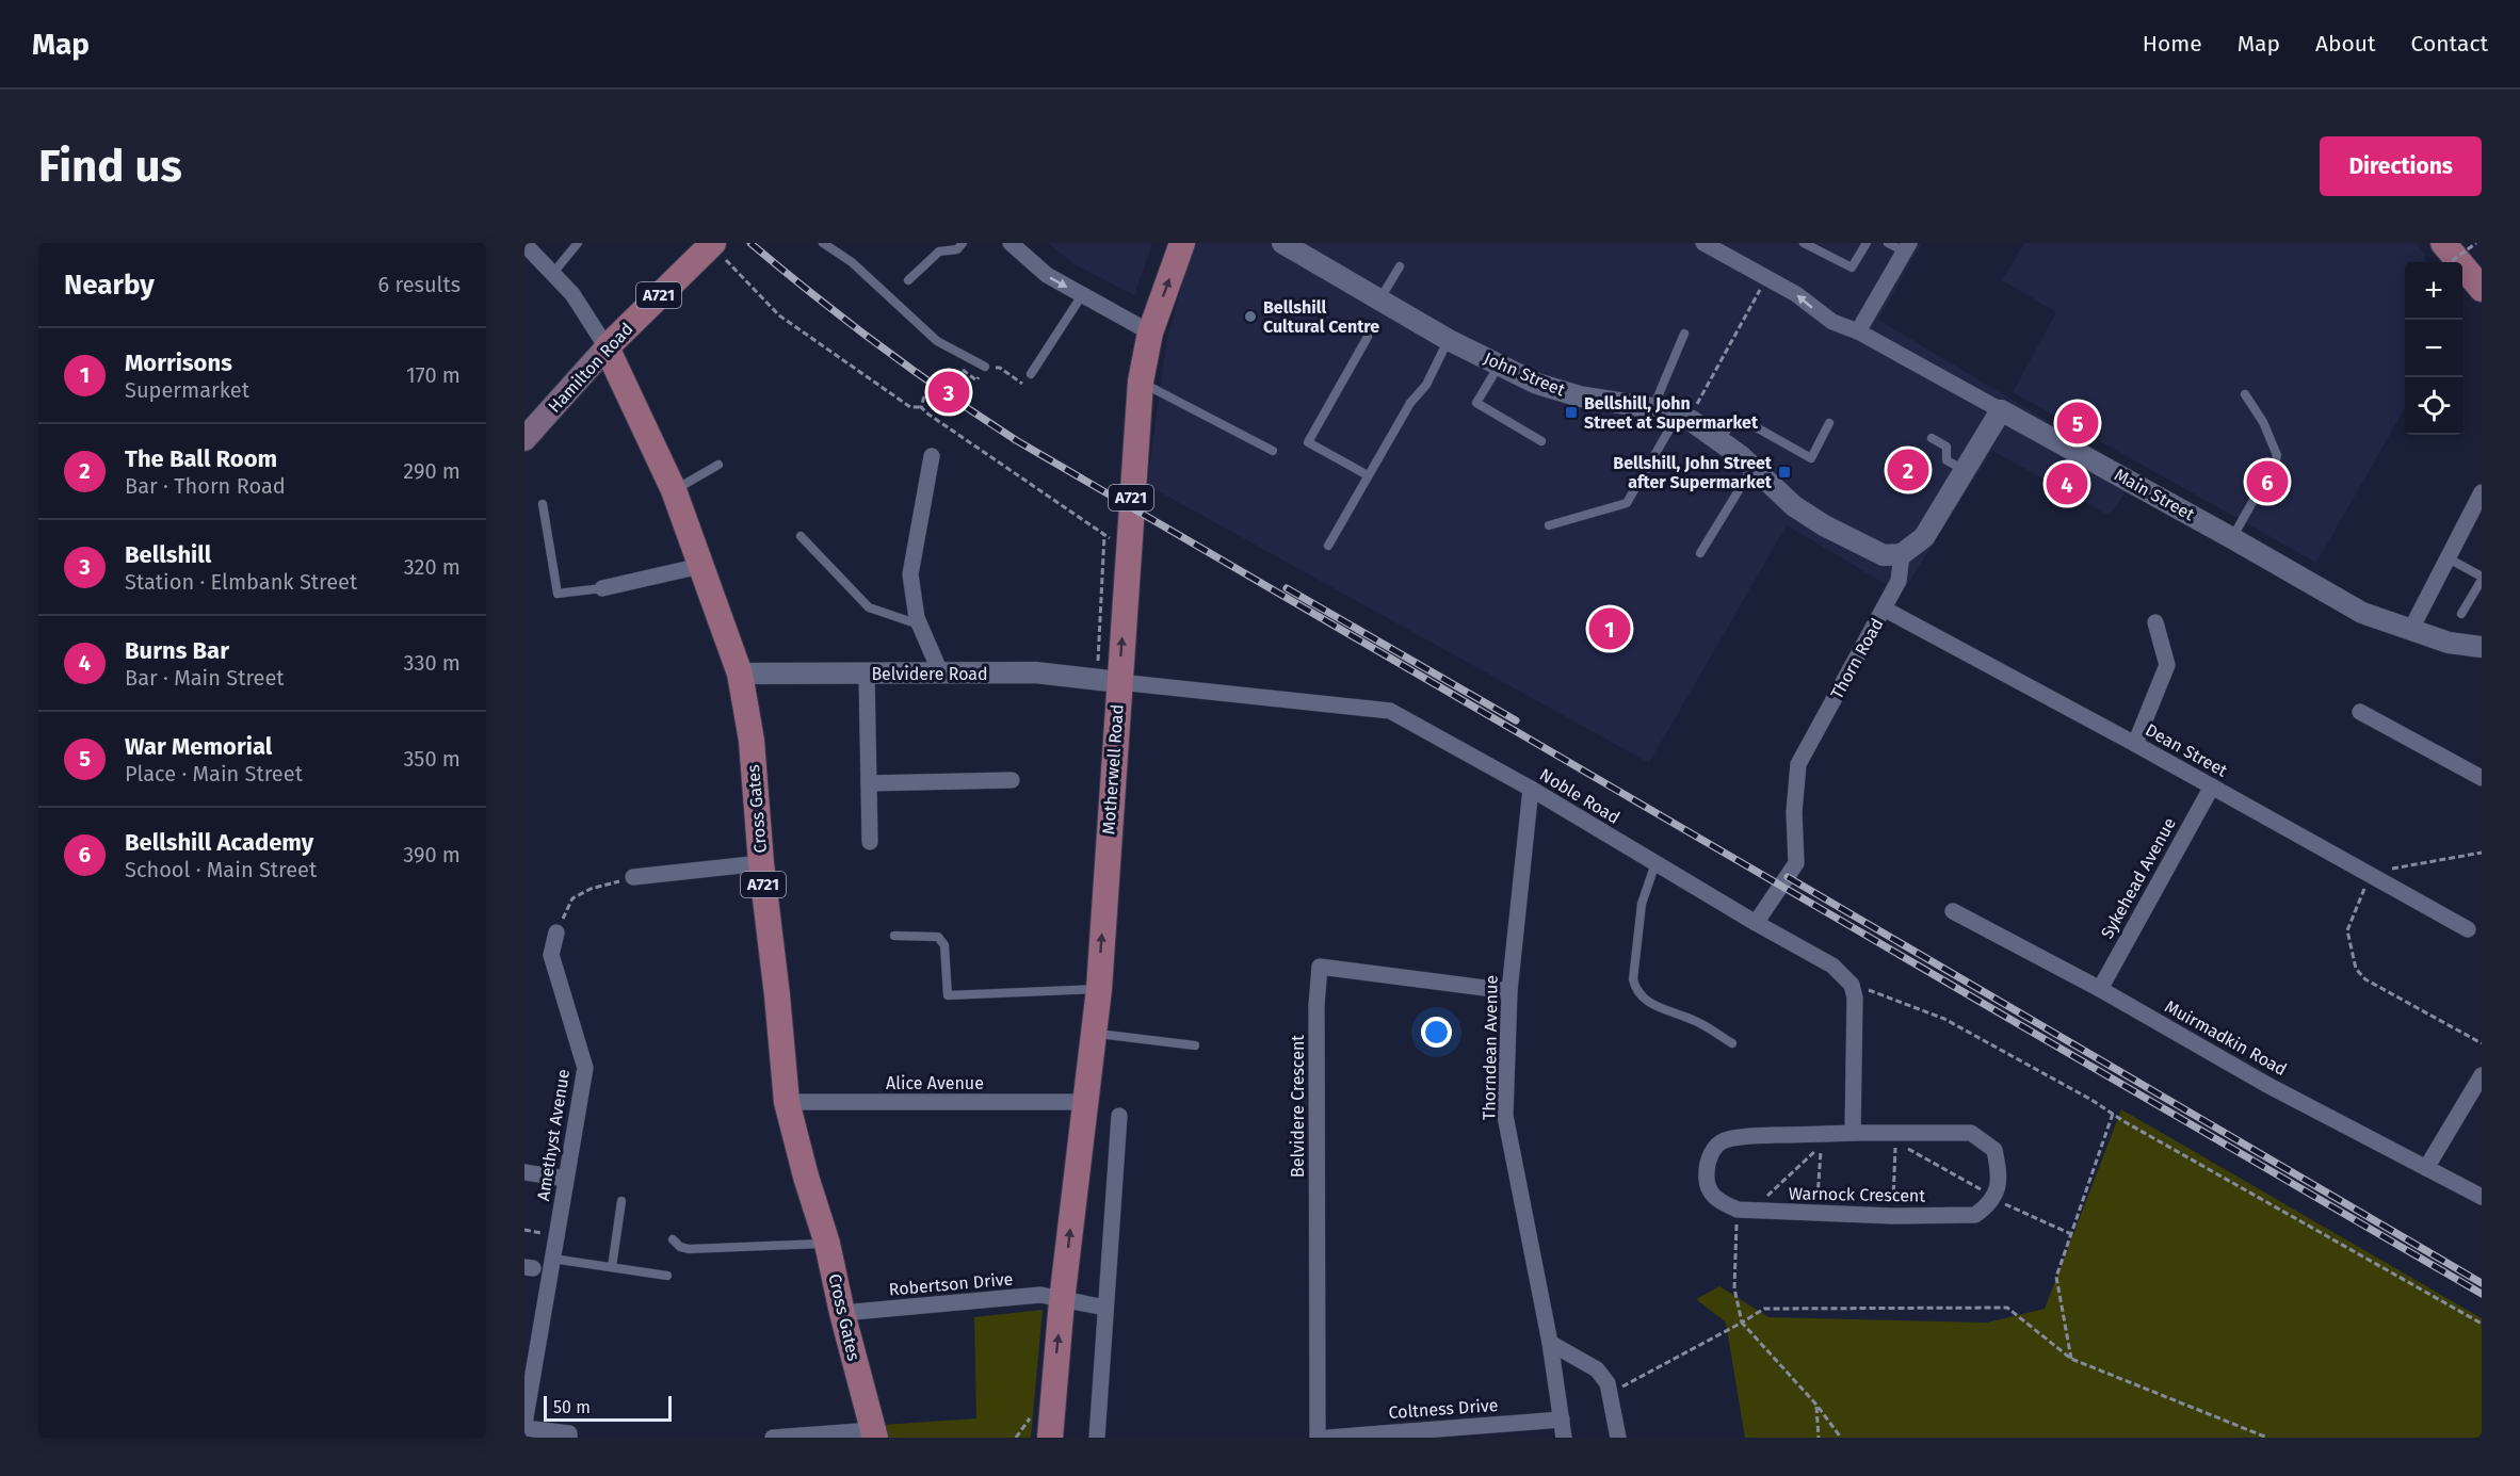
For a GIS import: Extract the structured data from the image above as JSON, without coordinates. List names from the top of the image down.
{
  "streets": {
    "main road": [
      "A721",
      "Hamilton Road",
      "Motherwell Road",
      "Cross Gates"
    ],
    "street": [
      "John Street",
      "Main Street",
      "Thorn Road",
      "Belvidere Road",
      "Dean Street",
      "Noble Road",
      "Sykehead Avenue",
      "Muirmadkin Road",
      "Thorndean Avenue",
      "Alice Avenue",
      "Belvidere Crescent",
      "Amethyst Avenue",
      "Warnock Crescent",
      "Robertson Drive",
      "Coltness Drive"
    ]
  },
  "crossings": [
    ["Hamilton Road", "Cross Gates"],
    ["John Street", "Thorn Road"],
    ["Thorn Road", "Dean Street"],
    ["Thorn Road", "Noble Road"],
    ["Belvidere Road", "Motherwell Road"],
    ["Belvidere Road", "Noble Road"],
    ["Belvidere Road", "Cross Gates"],
    ["Dean Street", "Sykehead Avenue"],
    ["Motherwell Road", "Noble Road"],
    ["Motherwell Road", "Alice Avenue"],
    ["Motherwell Road", "Robertson Drive"],
    ["Noble Road", "Thorndean Avenue"],
    ["Cross Gates", "Alice Avenue"],
    ["Cross Gates", "Robertson Drive"],
    ["Sykehead Avenue", "Muirmadkin Road"],
    ["Thorndean Avenue", "Belvidere Crescent"],
    ["Thorndean Avenue", "Coltness Drive"]
  ],
  "one_way": ["Motherwell Road"],
  "places": {
    "other": ["Bellshill Cultural Centre"],
    "transit": ["Bellshill, John Street at Supermarket", "Bellshill, John Street after Supermarket"]
  },
  "scale_bar": "50 m",
  "page": {
    "header": "Map",
    "nav": [
      "Home",
      "Map",
      "About",
      "Contact"
    ],
    "buttons": "Directions",
    "title": "Find us",
    "heading": ["Nearby", "6 results"],
    "map_buttons": ["+", "−"],
    "list": [
      {
        "mark": "1",
        "name": "Morrisons",
        "note": "Supermarket",
        "value": "170 m"
      },
      {
        "mark": "2",
        "name": "The Ball Room",
        "note": "Bar · Thorn Road",
        "value": "290 m"
      },
      {
        "mark": "3",
        "name": "Bellshill",
        "note": "Station · Elmbank Street",
        "value": "320 m"
      },
      {
        "mark": "4",
        "name": "Burns Bar",
        "note": "Bar · Main Street",
        "value": "330 m"
      },
      {
        "mark": "5",
        "name": "War Memorial",
        "note": "Place · Main Street",
        "value": "350 m"
      },
      {
        "mark": "6",
        "name": "Bellshill Academy",
        "note": "School · Main Street",
        "value": "390 m"
      }
    ],
    "pins": [
      "3",
      "5",
      "2",
      "6",
      "4",
      "1"
    ],
    "scale": "50 m"
  }
}
